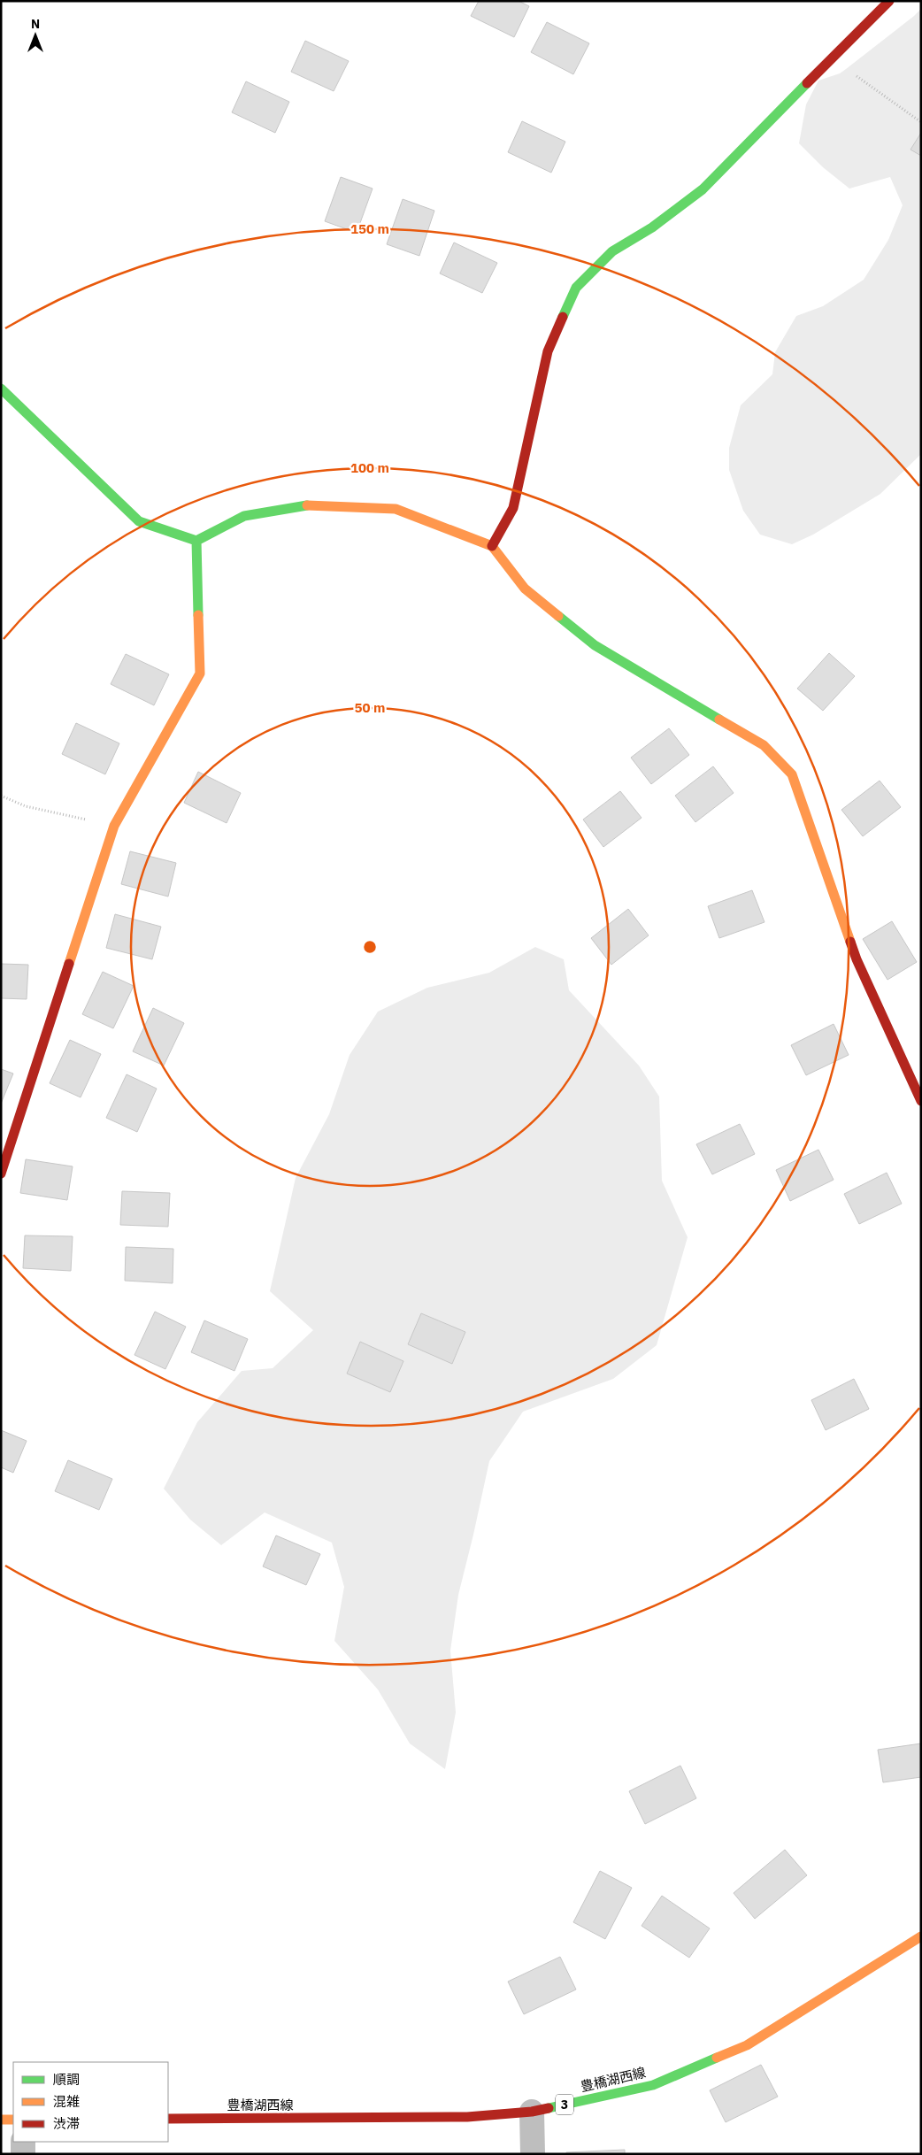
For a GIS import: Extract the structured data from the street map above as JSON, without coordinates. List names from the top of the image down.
{
  "streets": {
    "street": ["豊橋湖西線", "3"]
  },
  "legend": ["順調", "混雑", "渋滞"],
  "north": "top",
  "rings": ["150 m", "100 m", "50 m"]
}
